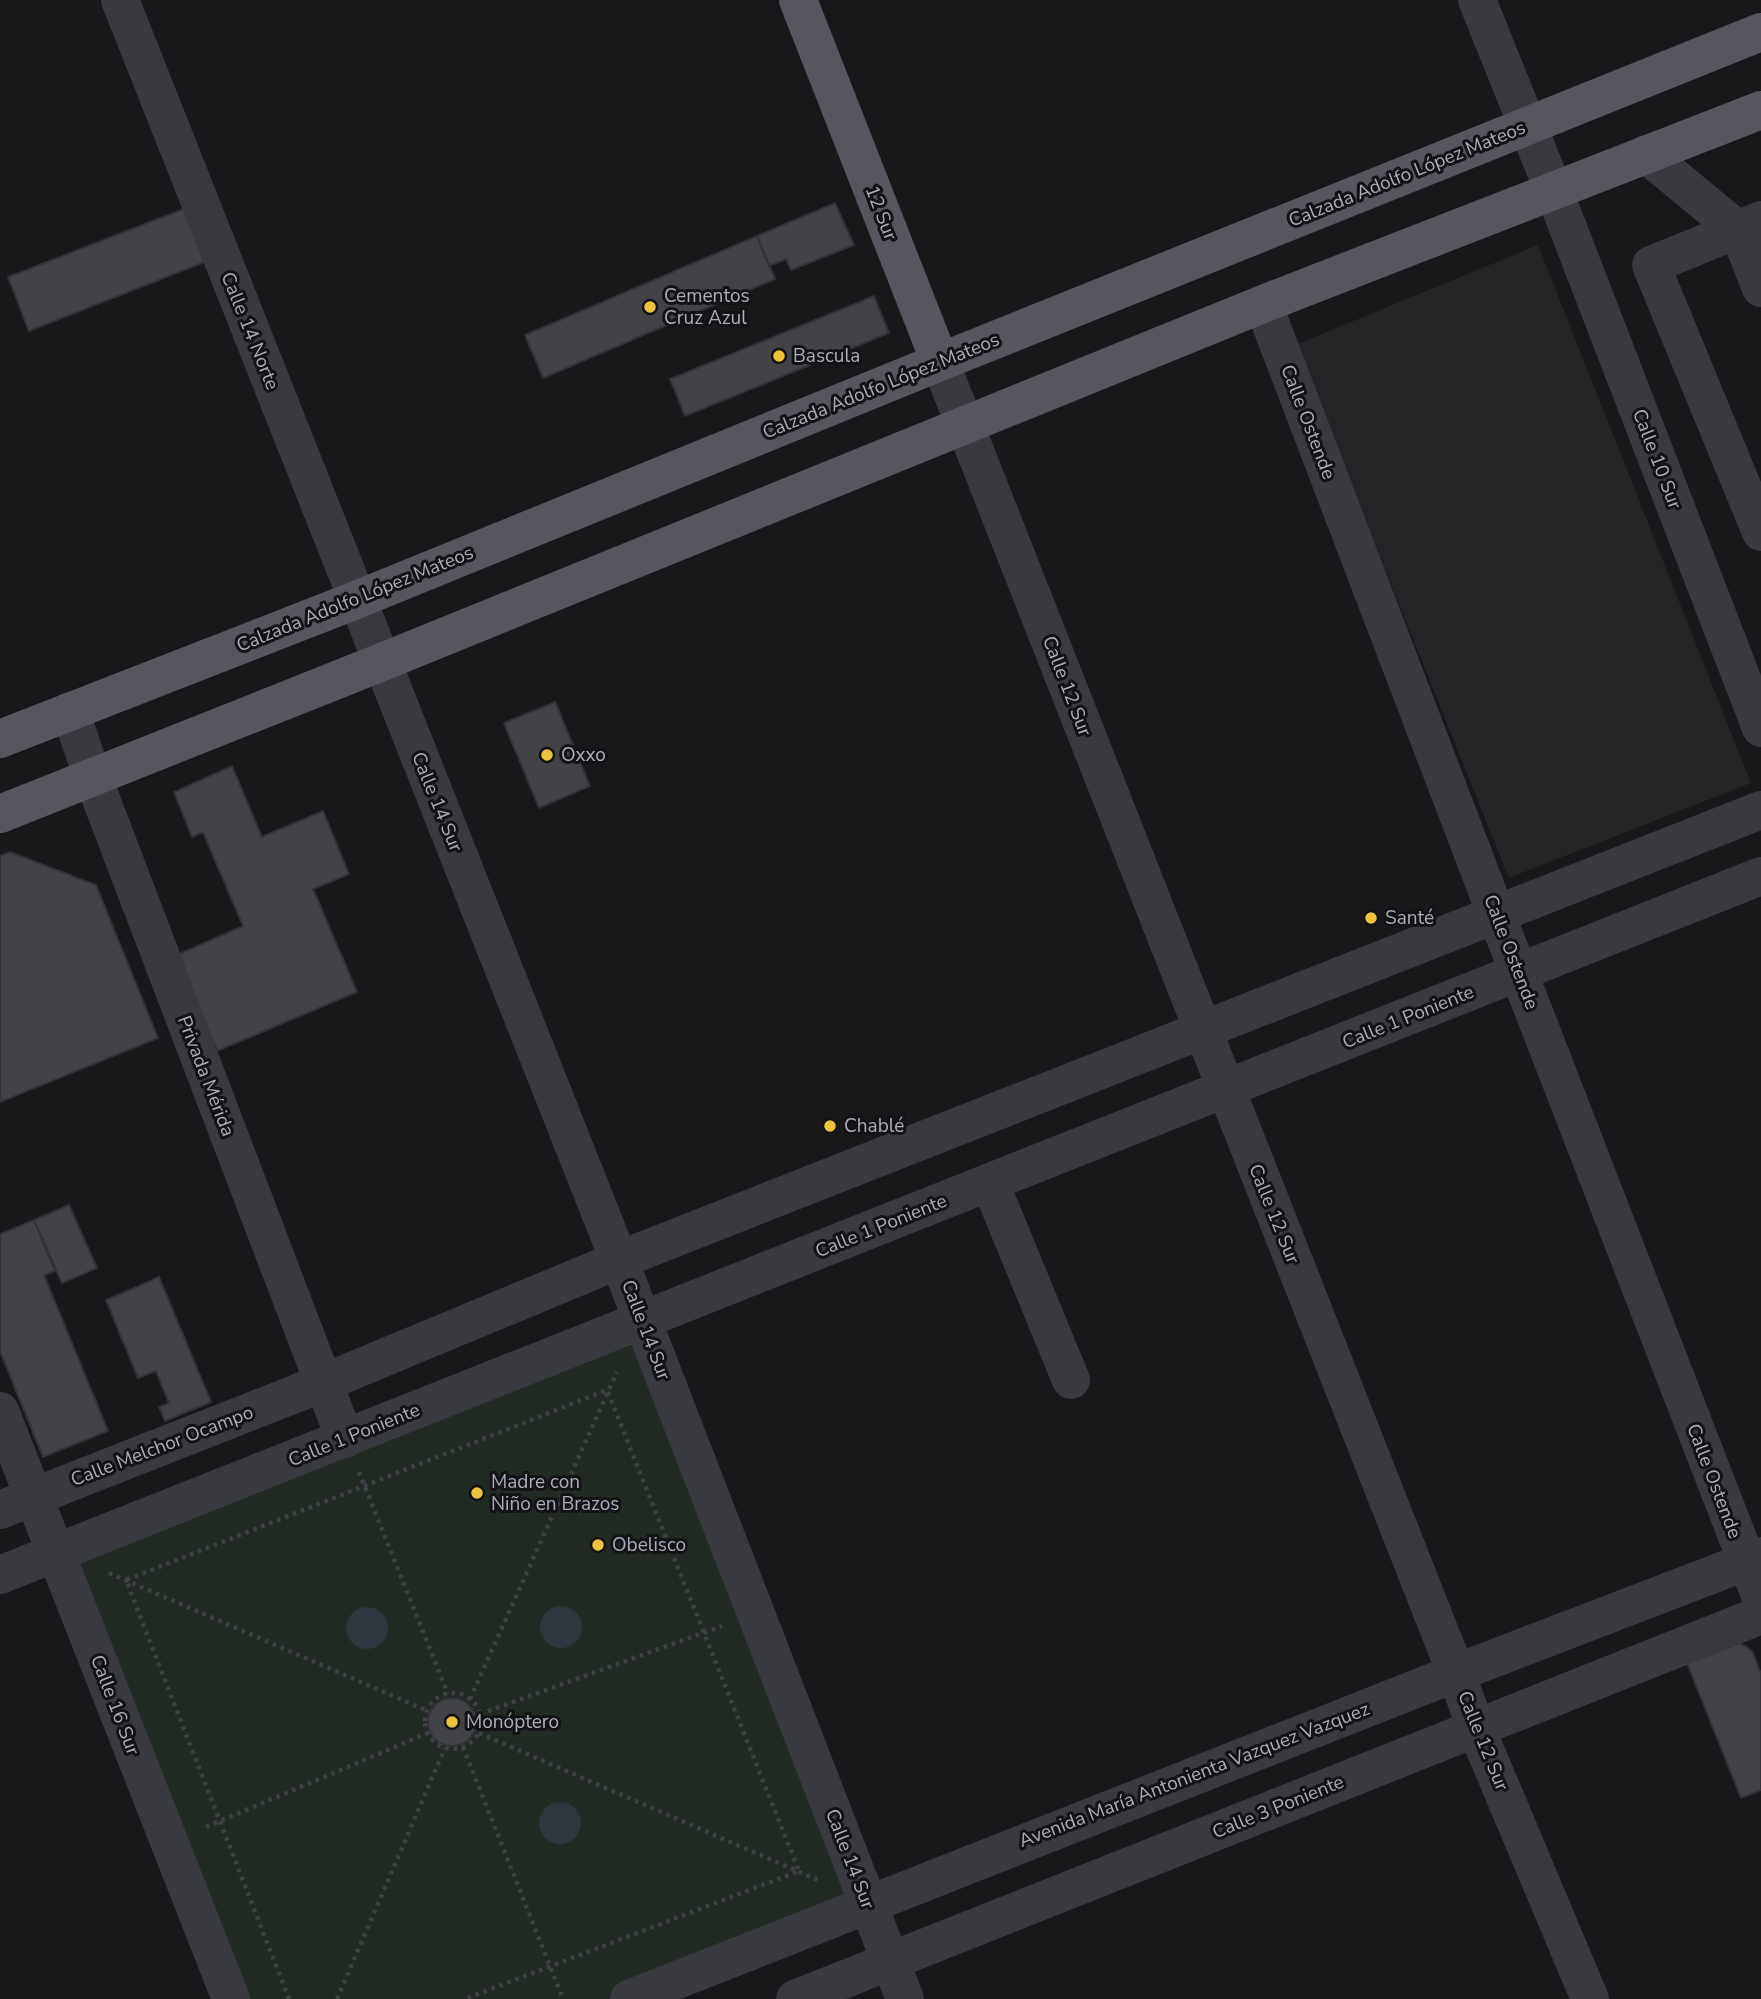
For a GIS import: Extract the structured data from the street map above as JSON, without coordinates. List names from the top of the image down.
{
  "streets": {
    "main road": ["Calzada Adolfo López Mateos", "12 Sur"],
    "street": [
      "Calle 14 Norte",
      "Calle Ostende",
      "Calle 10 Sur",
      "Calle 12 Sur",
      "Calle 14 Sur",
      "Calle 1 Poniente",
      "Privada Mérida",
      "Calle Melchor Ocampo",
      "Calle 16 Sur",
      "Avenida María Antonienta Vazquez Vazquez",
      "Calle 3 Poniente"
    ]
  },
  "crossings": [
    ["Calzada Adolfo López Mateos", "12 Sur"],
    ["Calzada Adolfo López Mateos", "Calle 14 Norte"],
    ["Calzada Adolfo López Mateos", "Calle 10 Sur"],
    ["Calzada Adolfo López Mateos", "Privada Mérida"],
    ["12 Sur", "Calle 12 Sur"],
    ["Calle 14 Norte", "Calle 14 Sur"],
    ["Calle Ostende", "Calle 1 Poniente"],
    ["Calle Ostende", "Avenida María Antonienta Vazquez Vazquez"],
    ["Calle 12 Sur", "Calle 1 Poniente"],
    ["Calle 12 Sur", "Avenida María Antonienta Vazquez Vazquez"],
    ["Calle 12 Sur", "Calle 3 Poniente"],
    ["Calle 14 Sur", "Calle 1 Poniente"],
    ["Calle 14 Sur", "Avenida María Antonienta Vazquez Vazquez"],
    ["Calle 14 Sur", "Calle 3 Poniente"],
    ["Calle 1 Poniente", "Privada Mérida"],
    ["Calle 1 Poniente", "Calle 16 Sur"],
    ["Privada Mérida", "Calle Melchor Ocampo"],
    ["Calle Melchor Ocampo", "Calle 16 Sur"]
  ],
  "places": [
    "Cementos Cruz Azul",
    "Bascula",
    "Oxxo",
    "Santé",
    "Chablé",
    "Madre con Niño en Brazos",
    "Obelisco",
    "Monóptero"
  ]
}
